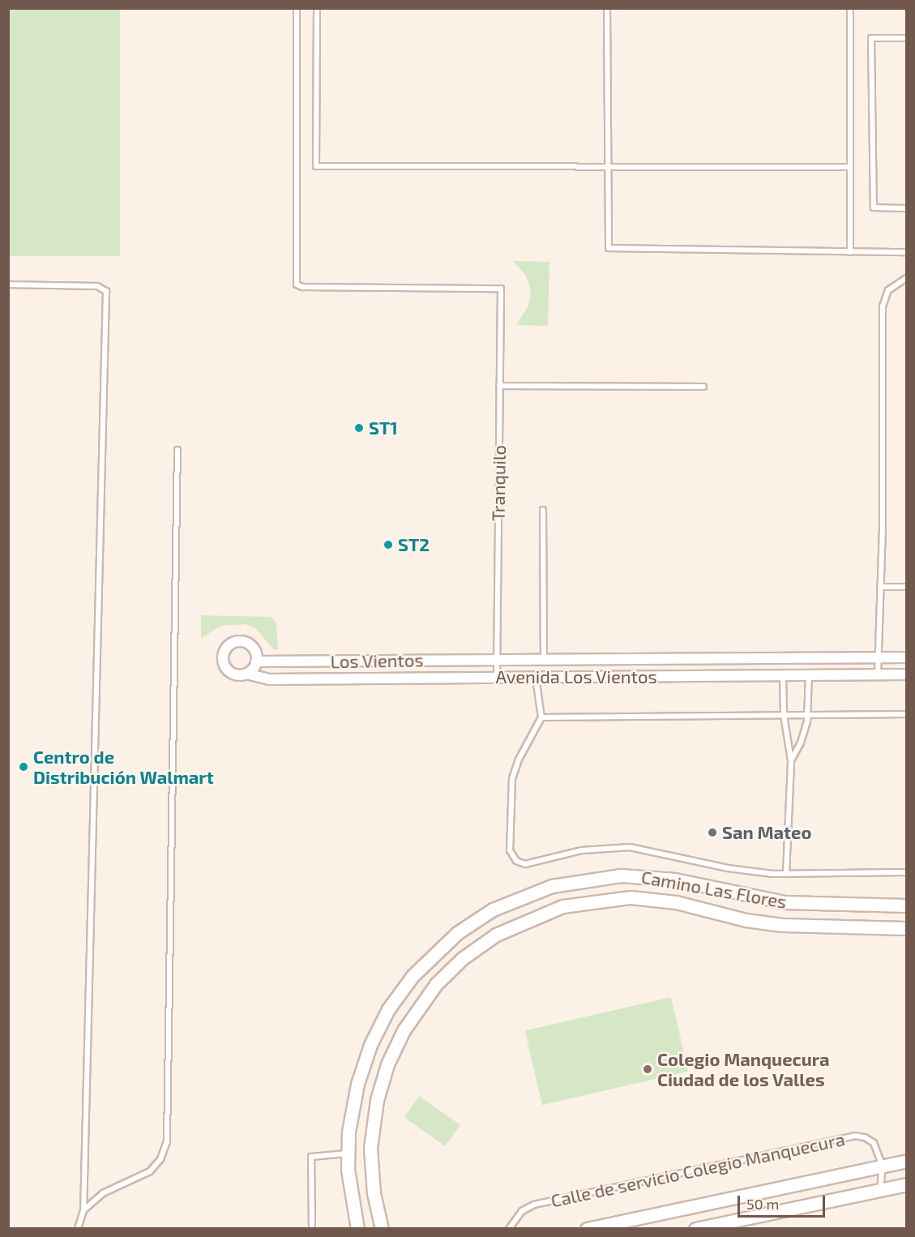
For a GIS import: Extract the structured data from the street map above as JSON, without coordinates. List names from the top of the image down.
{
  "streets": {
    "street": ["Los Vientos", "Avenida Los Vientos", "Camino Las Flores"],
    "lane": ["Tranquilo", "Calle de servicio Colegio Manquecura"]
  },
  "crossings": [
    ["Tranquilo", "Los Vientos"],
    ["Tranquilo", "Avenida Los Vientos"],
    ["Los Vientos", "Avenida Los Vientos"]
  ],
  "places": [
    "ST1",
    "ST2",
    "Centro de Distribución Walmart",
    "San Mateo",
    "Colegio Manquecura Ciudad de los Valles"
  ],
  "scale_bar": "50 m"
}
